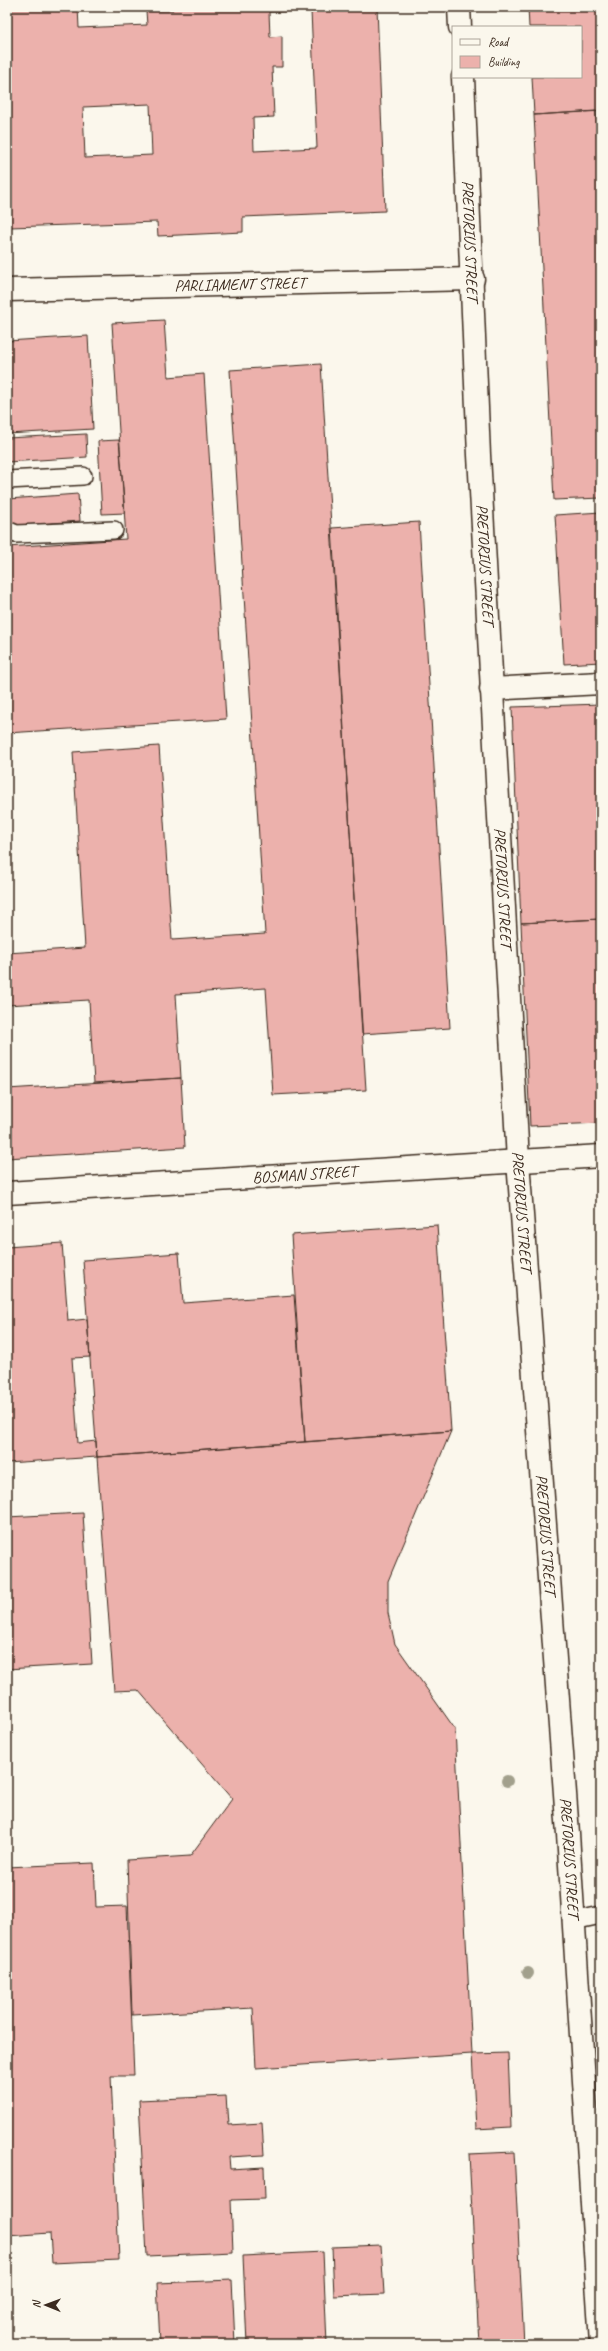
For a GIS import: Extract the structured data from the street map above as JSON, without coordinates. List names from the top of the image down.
{
  "streets": {
    "street": ["PRETORIUS STREET", "PARLIAMENT STREET", "BOSMAN STREET"]
  },
  "crossings": [
    ["PRETORIUS STREET", "PARLIAMENT STREET"],
    ["PRETORIUS STREET", "BOSMAN STREET"]
  ],
  "legend": ["Road", "Building"],
  "north": "left"
}
